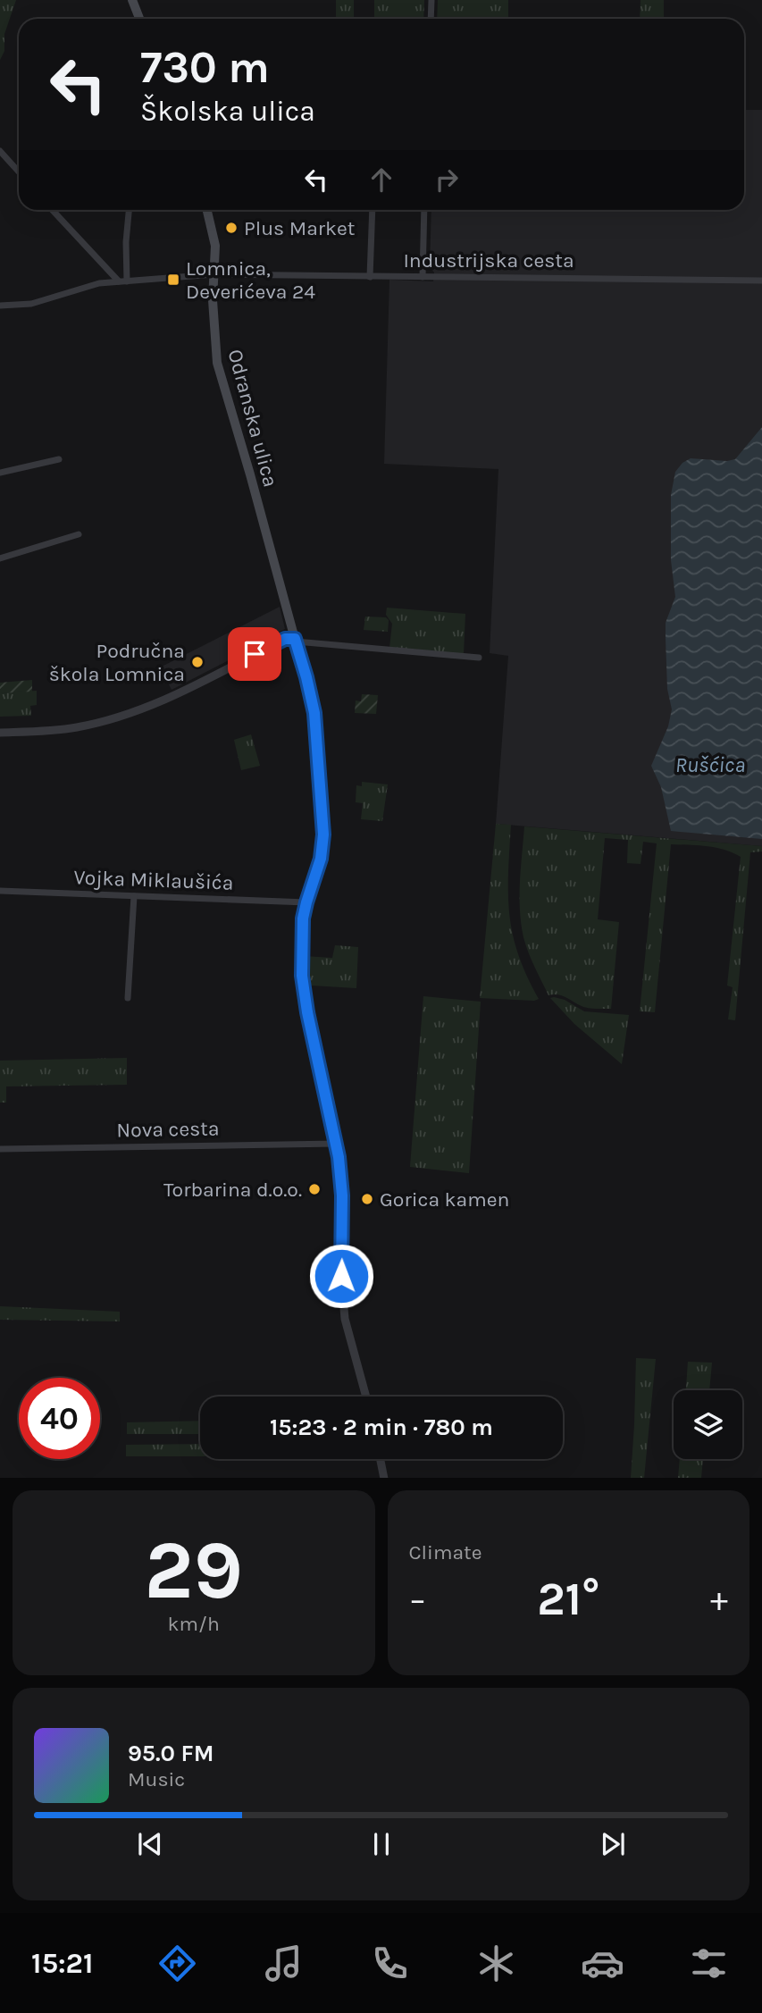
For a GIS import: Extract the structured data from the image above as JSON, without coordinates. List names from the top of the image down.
{
  "streets": {
    "main road": ["Odranska ulica"],
    "street": ["Industrijska cesta", "Vojka Miklaušića", "Nova cesta"]
  },
  "crossings": [
    ["Industrijska cesta", "Odranska ulica"]
  ],
  "water": ["Rušćica"],
  "places": {
    "other": [
      "Plus Market",
      "Područna škola Lomnica",
      "Torbarina d.o.o.",
      "Gorica kamen"
    ],
    "transit": ["Lomnica, Deverićeva 24"]
  },
  "page": {
    "turn": ["730 m", "Školska ulica"],
    "limit": "40",
    "trip": "15:23 · 2 min · 780 m",
    "tile": [
      ["29", "km/h"],
      "Climate"
    ],
    "heat": ["−", "21°", "+"],
    "song": ["95.0 FM", "Music"],
    "tabs": "15:21"
  }
}
